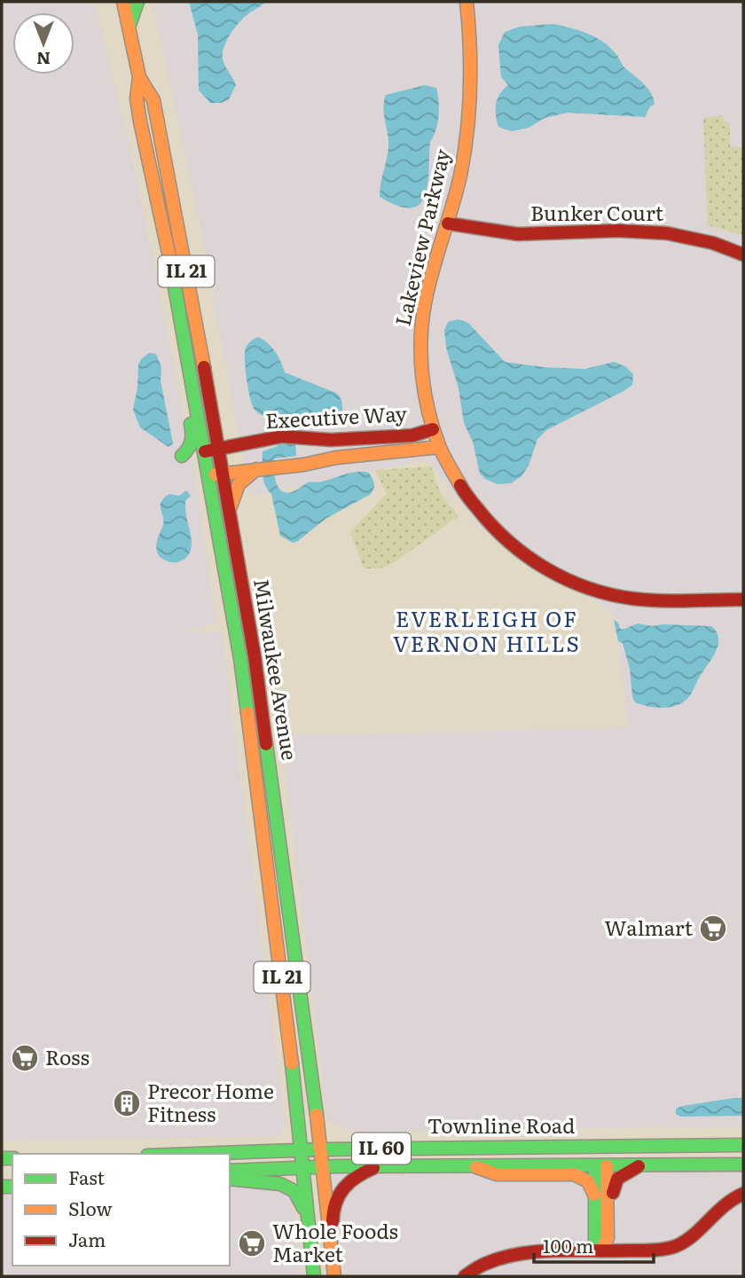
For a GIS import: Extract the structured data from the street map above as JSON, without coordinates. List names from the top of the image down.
{
  "streets": {
    "main road": [
      "Bunker Court",
      "Lakeview Parkway",
      "IL 21",
      "Executive Way",
      "Milwaukee Avenue",
      "Townline Road",
      "IL 60"
    ]
  },
  "crossings": [
    ["Bunker Court", "Lakeview Parkway"],
    ["Lakeview Parkway", "Executive Way"],
    ["Executive Way", "Milwaukee Avenue"],
    ["Milwaukee Avenue", "Townline Road"]
  ],
  "districts": ["EVERLEIGH OF VERNON HILLS"],
  "places": {
    "supermarket": ["Walmart", "Ross", "Whole Foods Market"],
    "building": ["Precor Home Fitness"]
  },
  "legend": ["Fast", "Slow", "Jam"],
  "scale_bar": "100 m",
  "north": "bottom"
}
